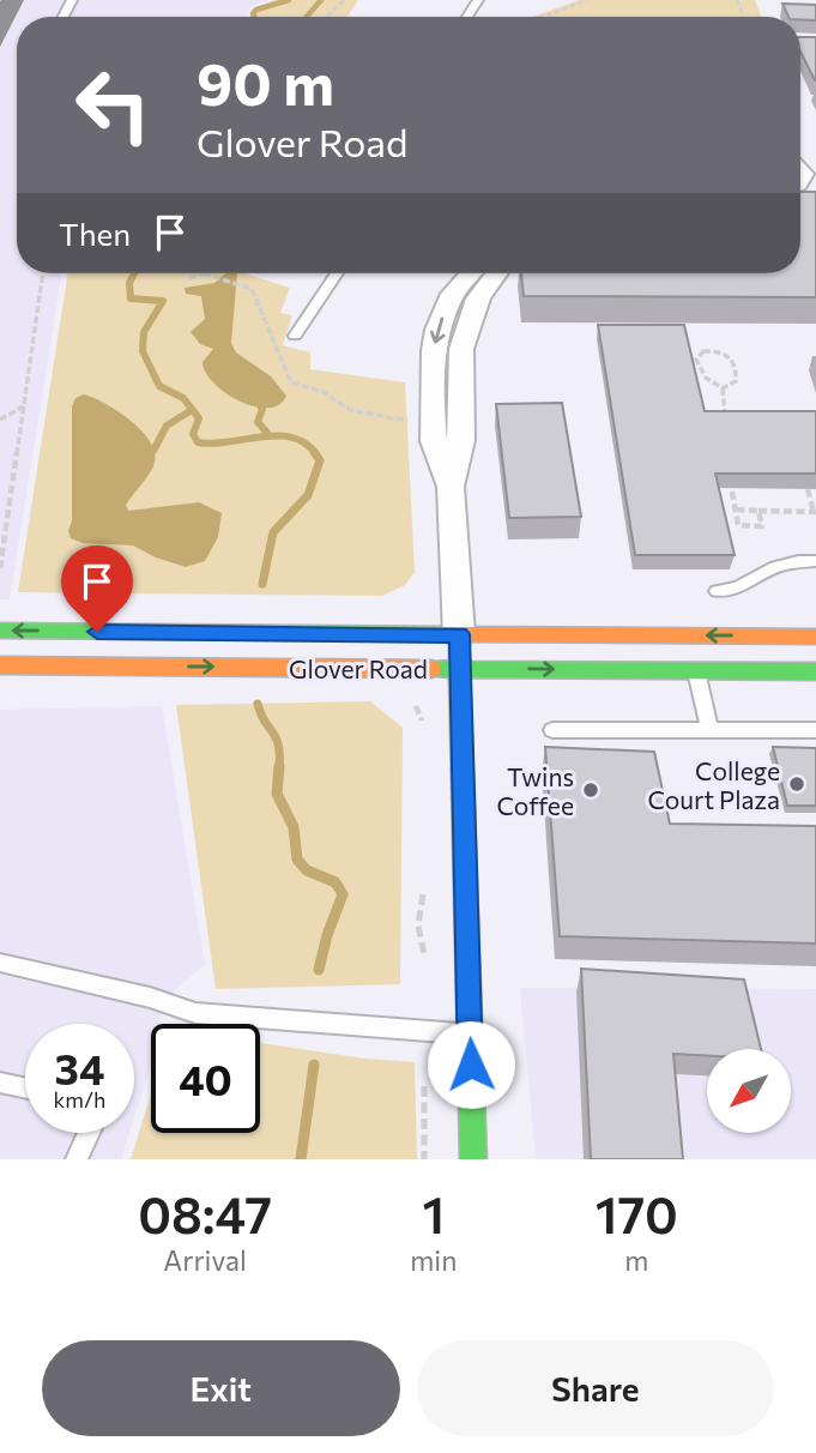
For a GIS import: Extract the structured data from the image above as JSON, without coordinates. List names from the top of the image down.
{
  "streets": {
    "main road": ["Glover Road"]
  },
  "places": ["College Court Plaza", "Twins Coffee"],
  "north": "bottom left",
  "page": {
    "turn": ["90 m", "Glover Road"],
    "then": "Then",
    "speed": "34 km/h",
    "limit": "40",
    "eta": [
      "08:47",
      "Arrival",
      "1",
      "min",
      "170",
      "m"
    ],
    "buttons": ["Exit", "Share"]
  }
}
